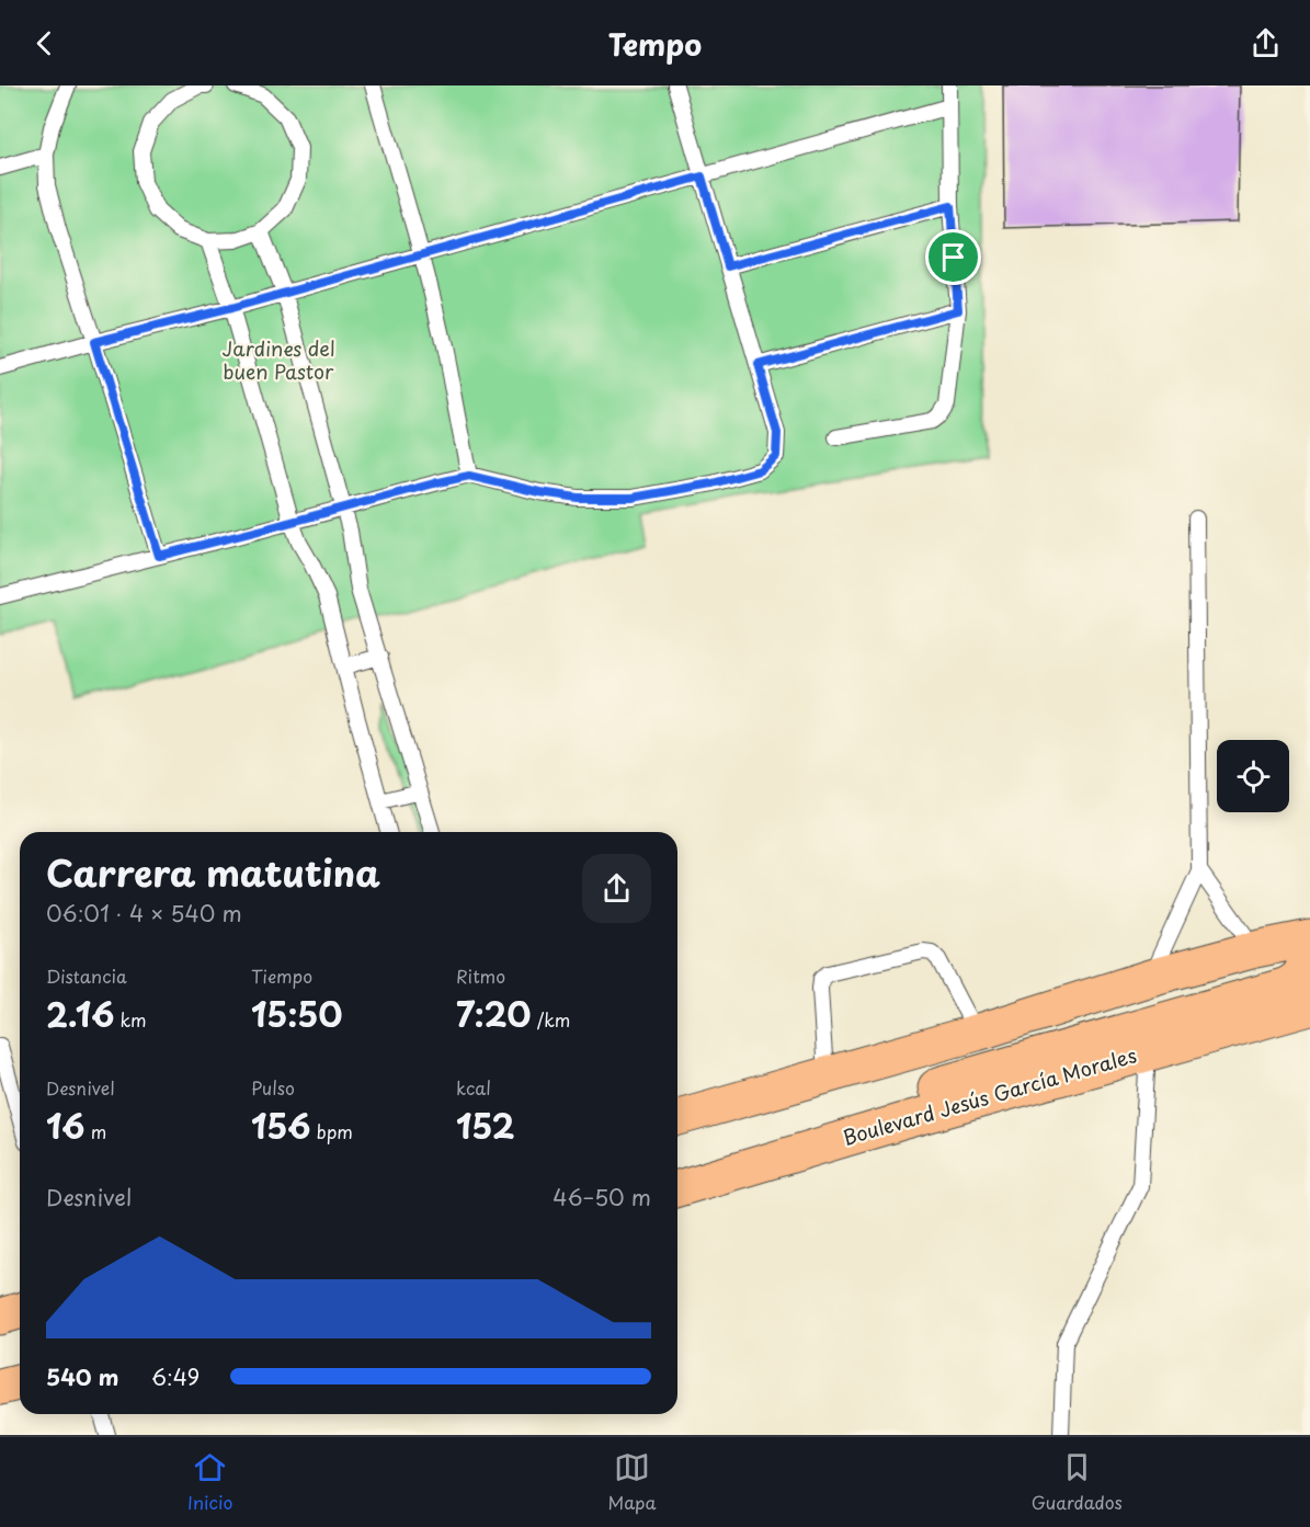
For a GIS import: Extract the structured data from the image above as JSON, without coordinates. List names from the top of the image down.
{
  "streets": {
    "main road": ["Boulevard Jesús García Morales"]
  },
  "parks": ["Jardines del buen Pastor"],
  "page": {
    "header": "Tempo",
    "heading": ["Carrera matutina", "06:01 · 4 × 540 m"],
    "stats": [
      ["Distancia", "2.16 km"],
      ["Tiempo", "15:50"],
      ["Ritmo", "7:20 /km"],
      ["Desnivel", "16 m"],
      ["Pulso", "156 bpm"],
      ["kcal", "152"]
    ],
    "chart": ["Desnivel", "46–50 m"],
    "list": [
      {
        "name": "540 m",
        "note": "6:49"
      }
    ],
    "tabs": ["Inicio", "Mapa", "Guardados"]
  }
}
